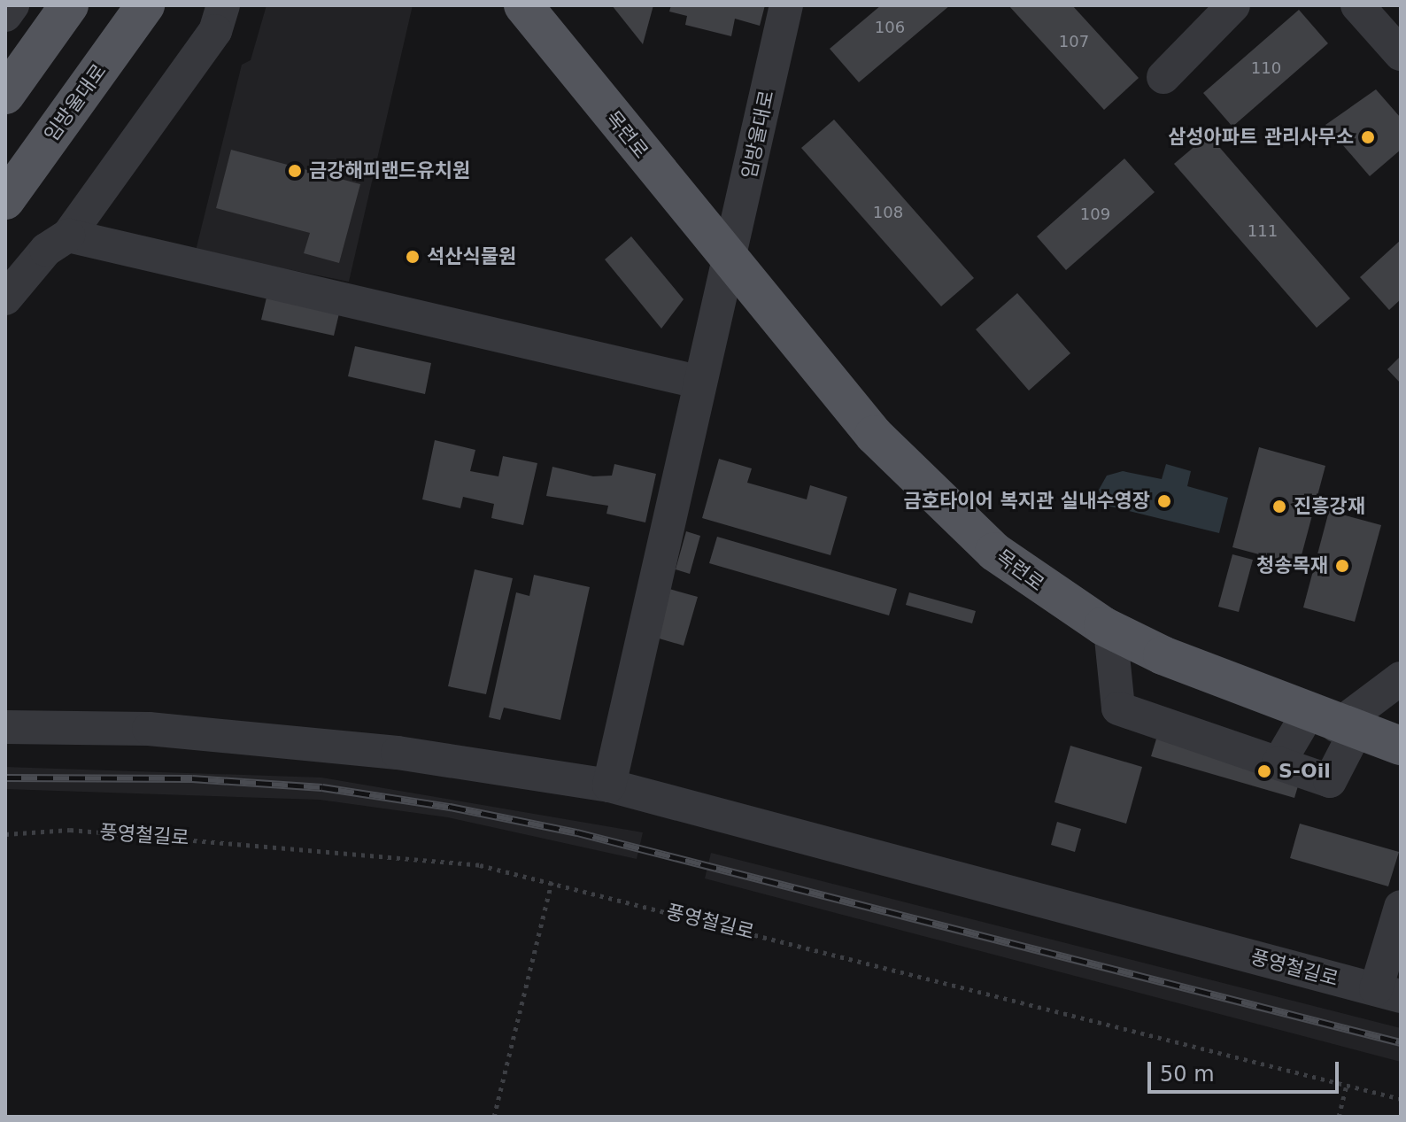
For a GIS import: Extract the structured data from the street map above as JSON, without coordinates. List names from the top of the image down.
{
  "streets": {
    "main road": ["임방울대로", "목련로"],
    "street": ["풍영철길로"]
  },
  "crossings": [
    ["임방울대로", "목련로"]
  ],
  "places": [
    "삼성아파트 관리사무소",
    "금강해피랜드유치원",
    "석산식물원",
    "금호타이어 복지관 실내수영장",
    "진흥강재",
    "청송목재",
    "S-Oil"
  ],
  "house_numbers": [
    "106",
    "107",
    "110",
    "108",
    "109",
    "111"
  ],
  "scale_bar": "50 m"
}
